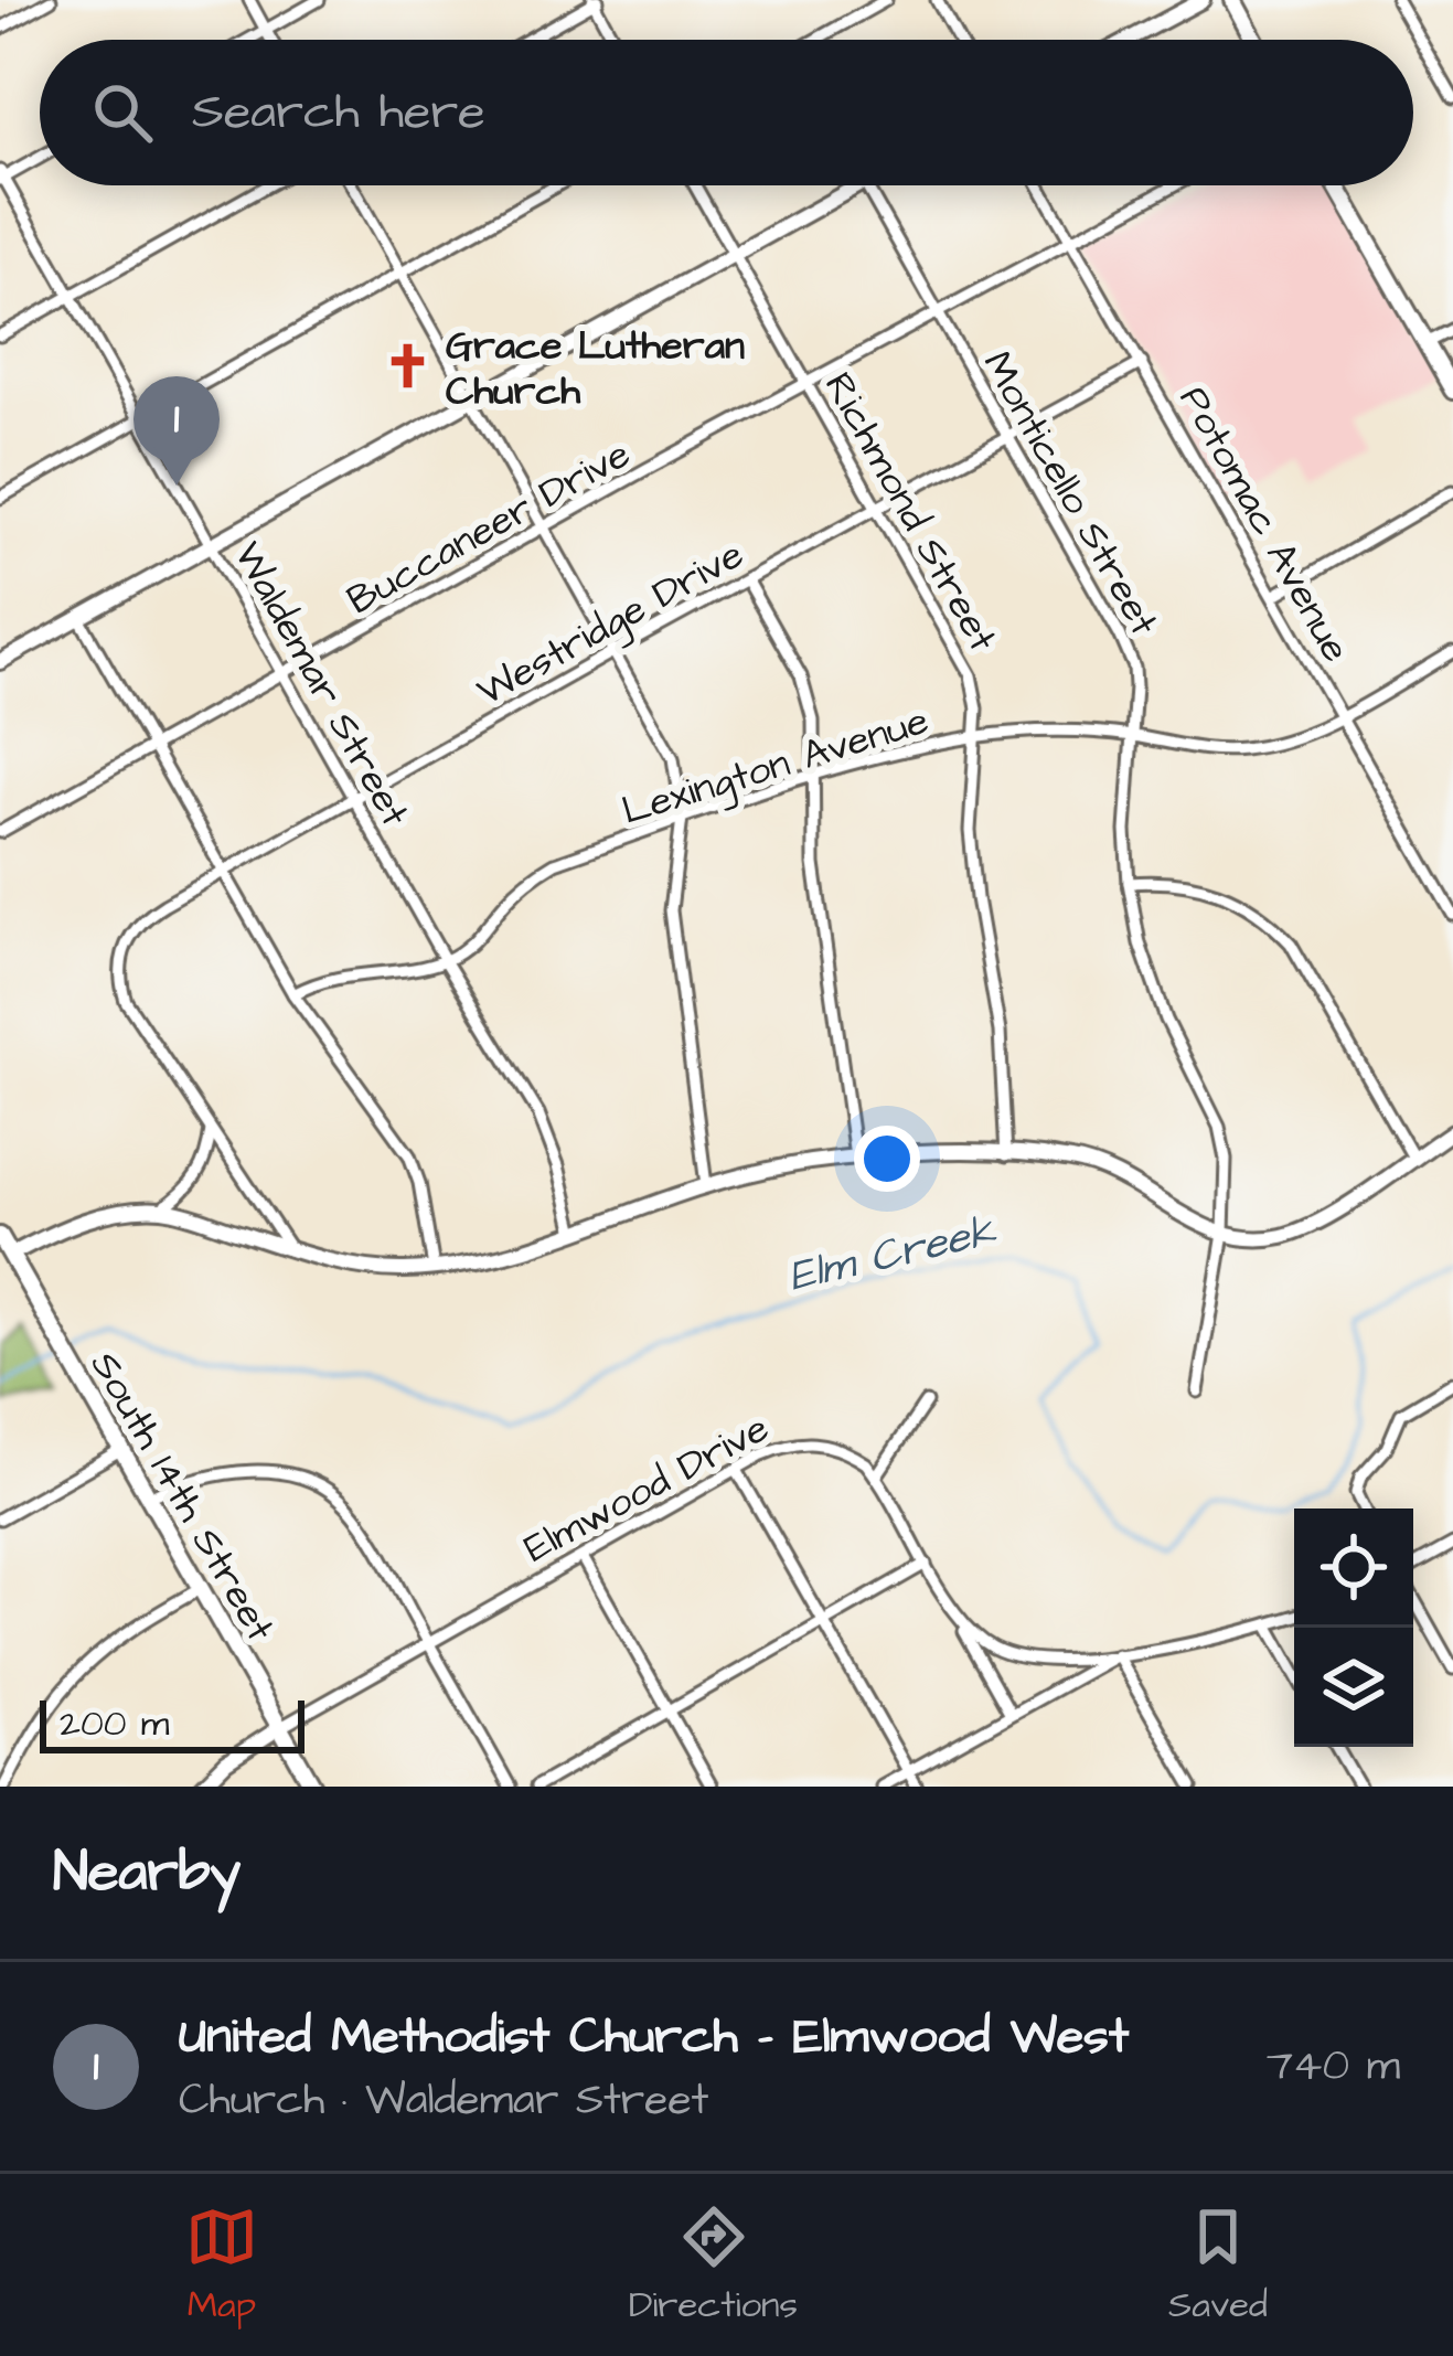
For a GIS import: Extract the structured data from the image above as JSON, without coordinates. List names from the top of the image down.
{
  "streets": {
    "main road": ["South 14th Street"],
    "street": [
      "Monticello Street",
      "Richmond Street",
      "Potomac Avenue",
      "Buccaneer Drive",
      "Westridge Drive",
      "Waldemar Street",
      "Lexington Avenue",
      "Elmwood Drive"
    ]
  },
  "crossings": [
    ["Monticello Street", "Buccaneer Drive"],
    ["Monticello Street", "Westridge Drive"],
    ["Monticello Street", "Lexington Avenue"],
    ["Richmond Street", "Buccaneer Drive"],
    ["Richmond Street", "Westridge Drive"],
    ["Richmond Street", "Lexington Avenue"],
    ["Potomac Avenue", "Buccaneer Drive"],
    ["Potomac Avenue", "Westridge Drive"],
    ["Potomac Avenue", "Lexington Avenue"],
    ["Buccaneer Drive", "Waldemar Street"],
    ["Westridge Drive", "Waldemar Street"],
    ["Waldemar Street", "Lexington Avenue"],
    ["Elmwood Drive", "South 14th Street"]
  ],
  "water": ["Elm Creek"],
  "places": {
    "church": ["Grace Lutheran Church"]
  },
  "scale_bar": "200 m",
  "page": {
    "search": "Search here",
    "pins": "1",
    "scale": "200 m",
    "heading": "Nearby",
    "list": [
      {
        "mark": "1",
        "name": "United Methodist Church - Elmwood West",
        "note": "Church · Waldemar Street",
        "value": "740 m"
      }
    ],
    "nav": ["Map", "Directions", "Saved"]
  }
}
